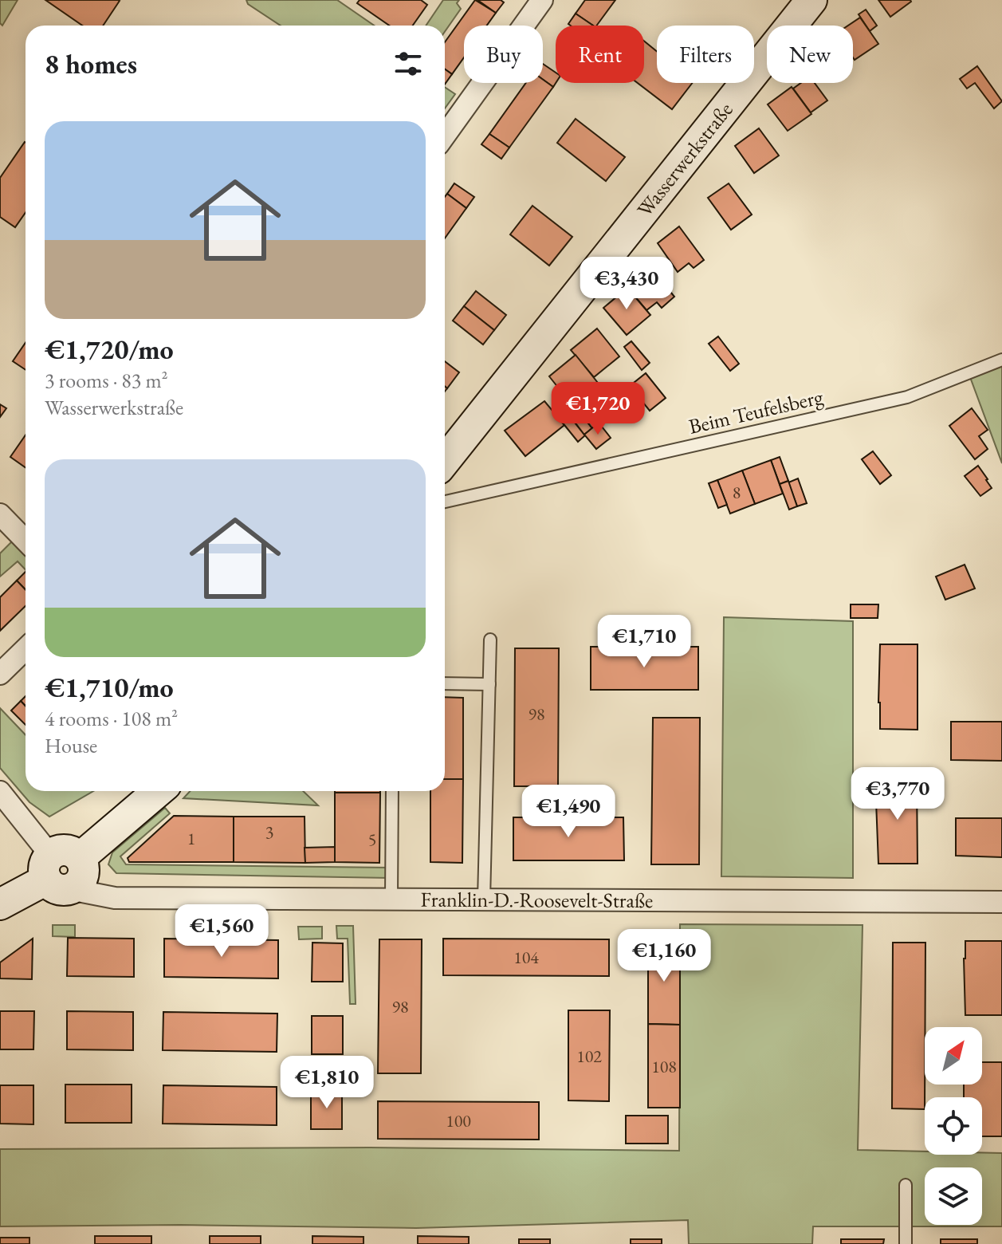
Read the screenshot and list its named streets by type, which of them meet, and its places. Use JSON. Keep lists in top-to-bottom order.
{
  "streets": {
    "street": ["Wasserwerkstraße", "Franklin-D.-Roosevelt-Straße"],
    "lane": ["Beim Teufelsberg"]
  },
  "house_numbers": [
    "8",
    "98",
    "3",
    "1",
    "5",
    "104",
    "98",
    "102",
    "108",
    "100"
  ],
  "north": "top right",
  "page": {
    "chip": [
      "Buy",
      "Rent",
      "Filters",
      "New"
    ],
    "heading": "8 homes",
    "list": [
      {
        "name": "€1,720/mo",
        "note": "3 rooms · 83 m² · Wasserwerkstraße"
      },
      {
        "name": "€1,710/mo",
        "note": "4 rooms · 108 m² · House"
      }
    ],
    "price": [
      "€3,430",
      "€1,720",
      "€1,710",
      "€3,770",
      "€1,490",
      "€1,560",
      "€1,160",
      "€1,810"
    ]
  }
}
